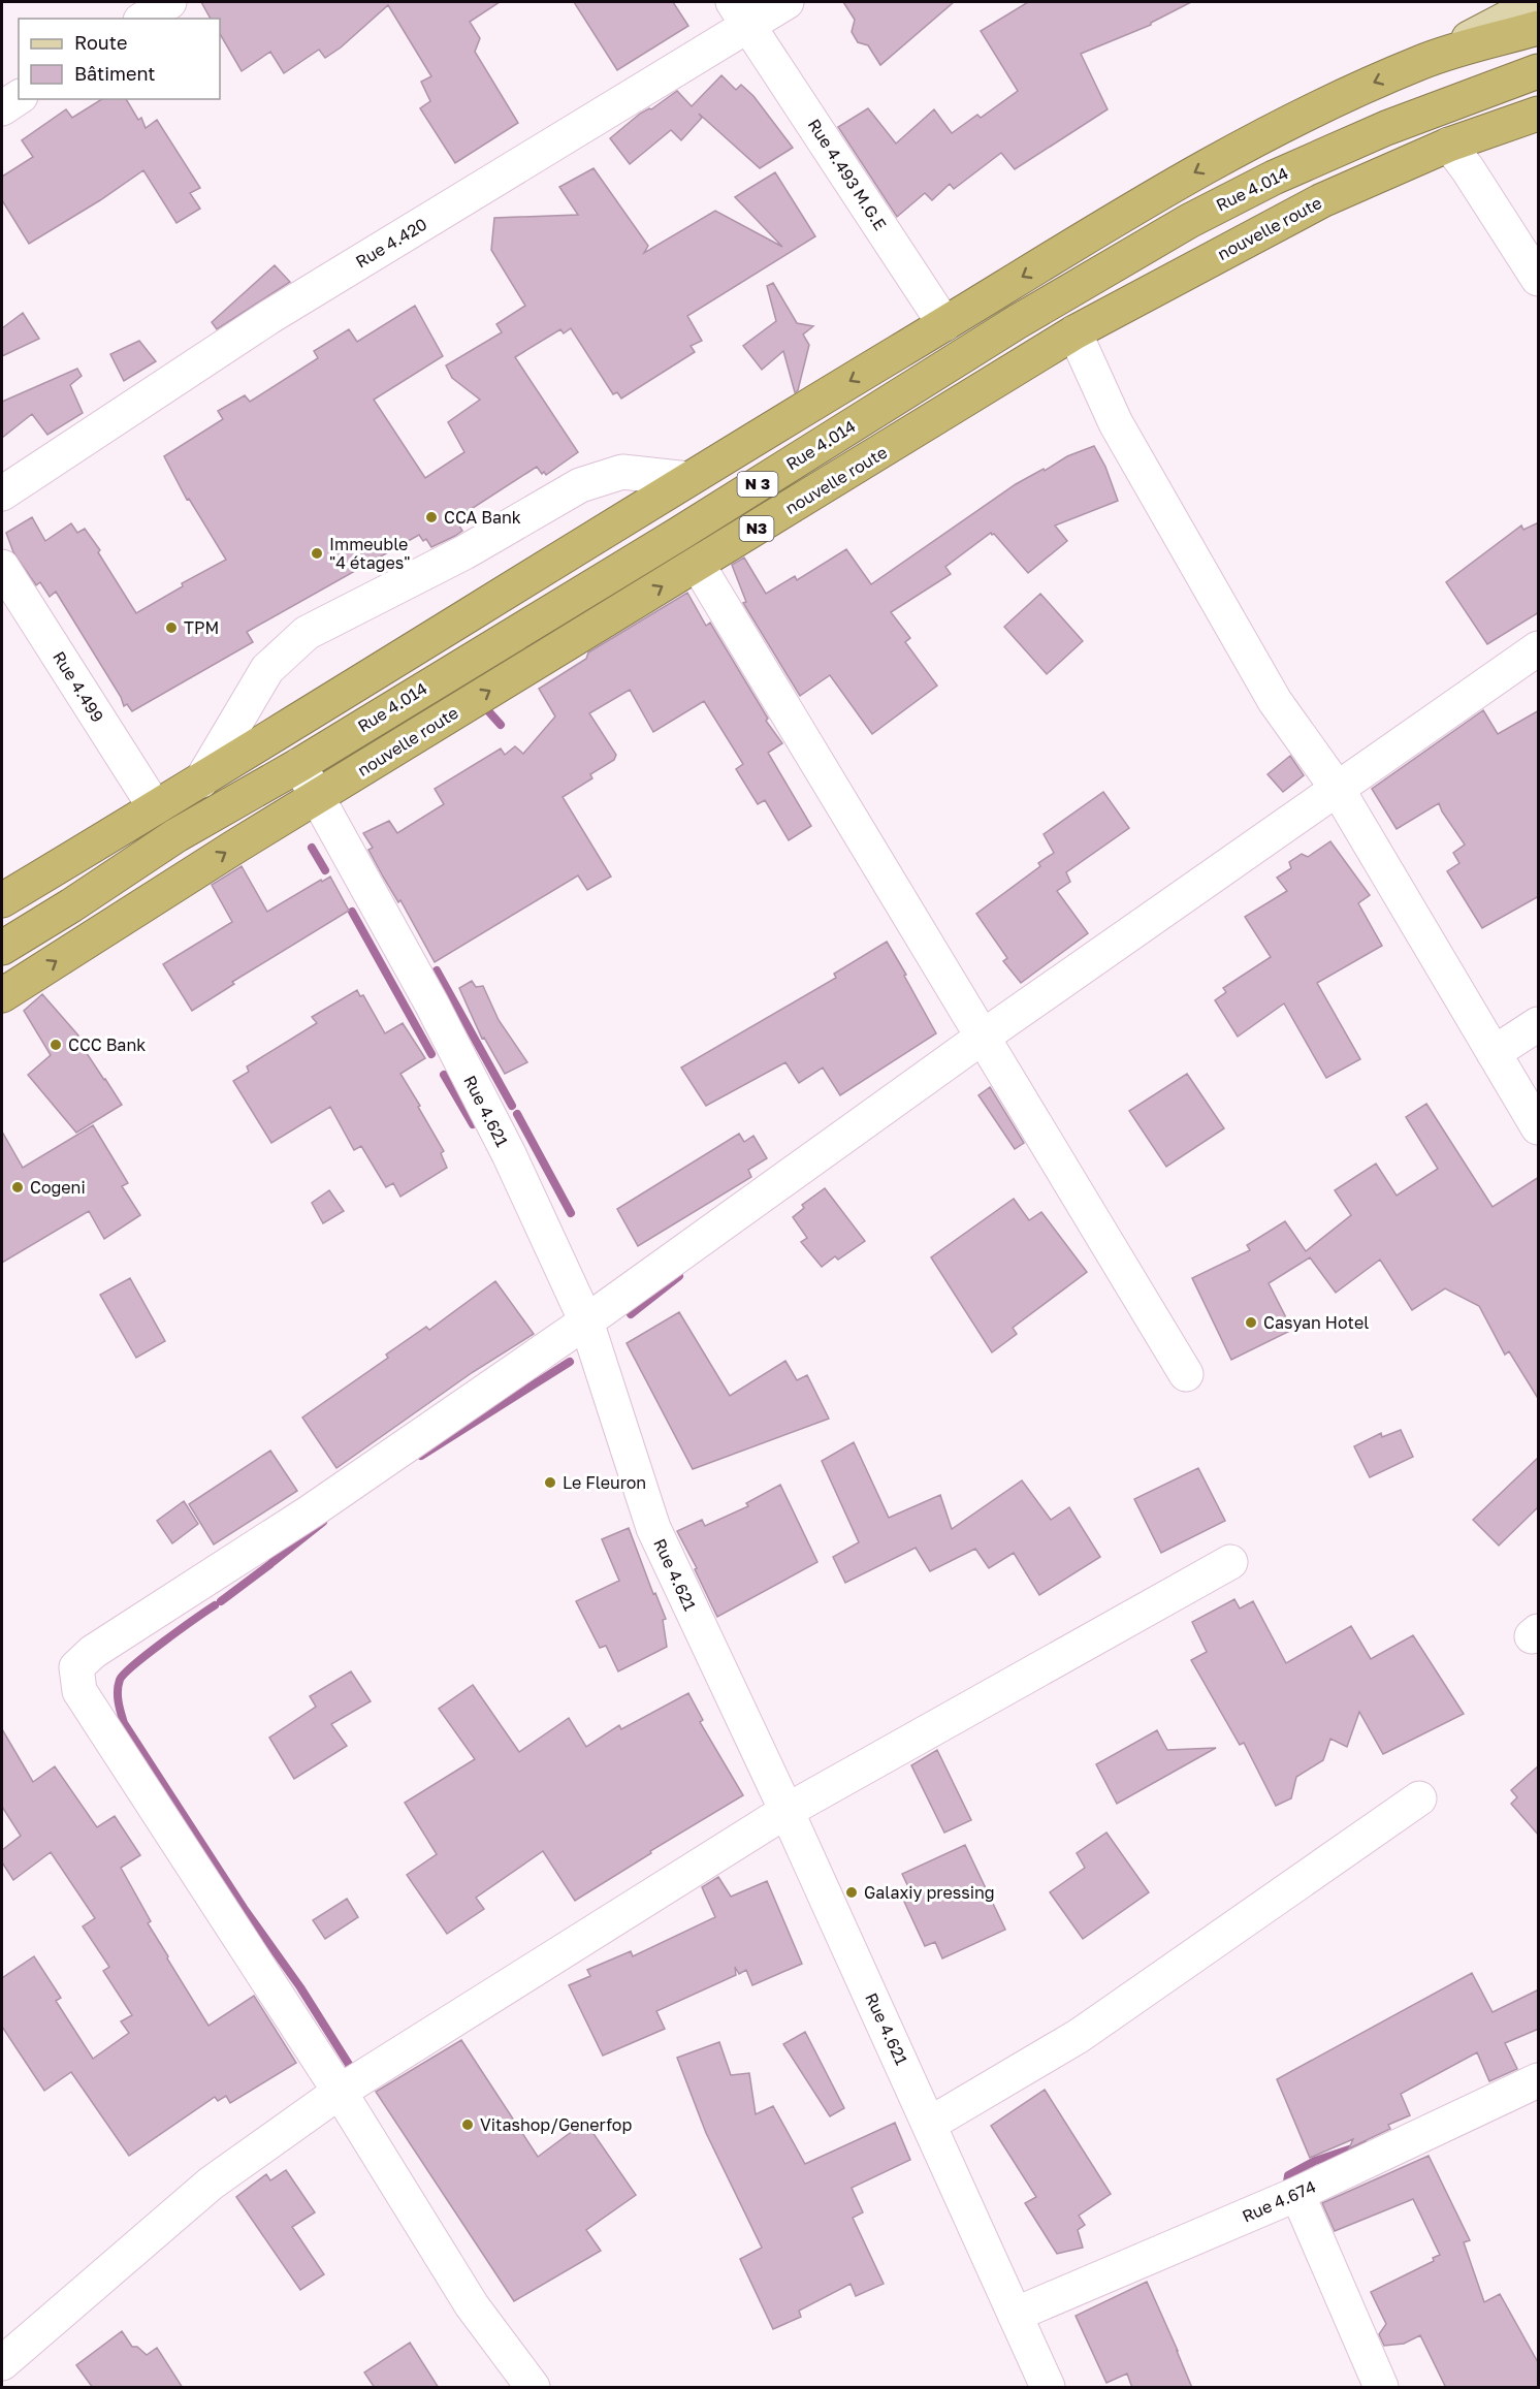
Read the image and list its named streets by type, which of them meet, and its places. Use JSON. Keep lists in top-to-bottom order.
{
  "streets": {
    "highway": [
      "Rue 4.014",
      "nouvelle route",
      "N 3",
      "N3"
    ],
    "street": [
      "Rue 4.493 M.G.E",
      "Rue 4.420",
      "Rue 4.499",
      "Rue 4.621",
      "Rue 4.674"
    ]
  },
  "crossings": [
    ["Rue 4.493 M.G.E", "Rue 4.420"],
    ["Rue 4.014", "Rue 4.621"],
    ["nouvelle route", "Rue 4.621"],
    ["Rue 4.621", "Rue 4.674"]
  ],
  "places": [
    "CCA Bank",
    "Immeuble \"4 étages\"",
    "TPM",
    "CCC Bank",
    "Cogeni",
    "Casyan Hotel",
    "Le Fleuron",
    "Galaxiy pressing",
    "Vitashop/Generfop"
  ],
  "legend": ["Route", "Bâtiment"]
}
